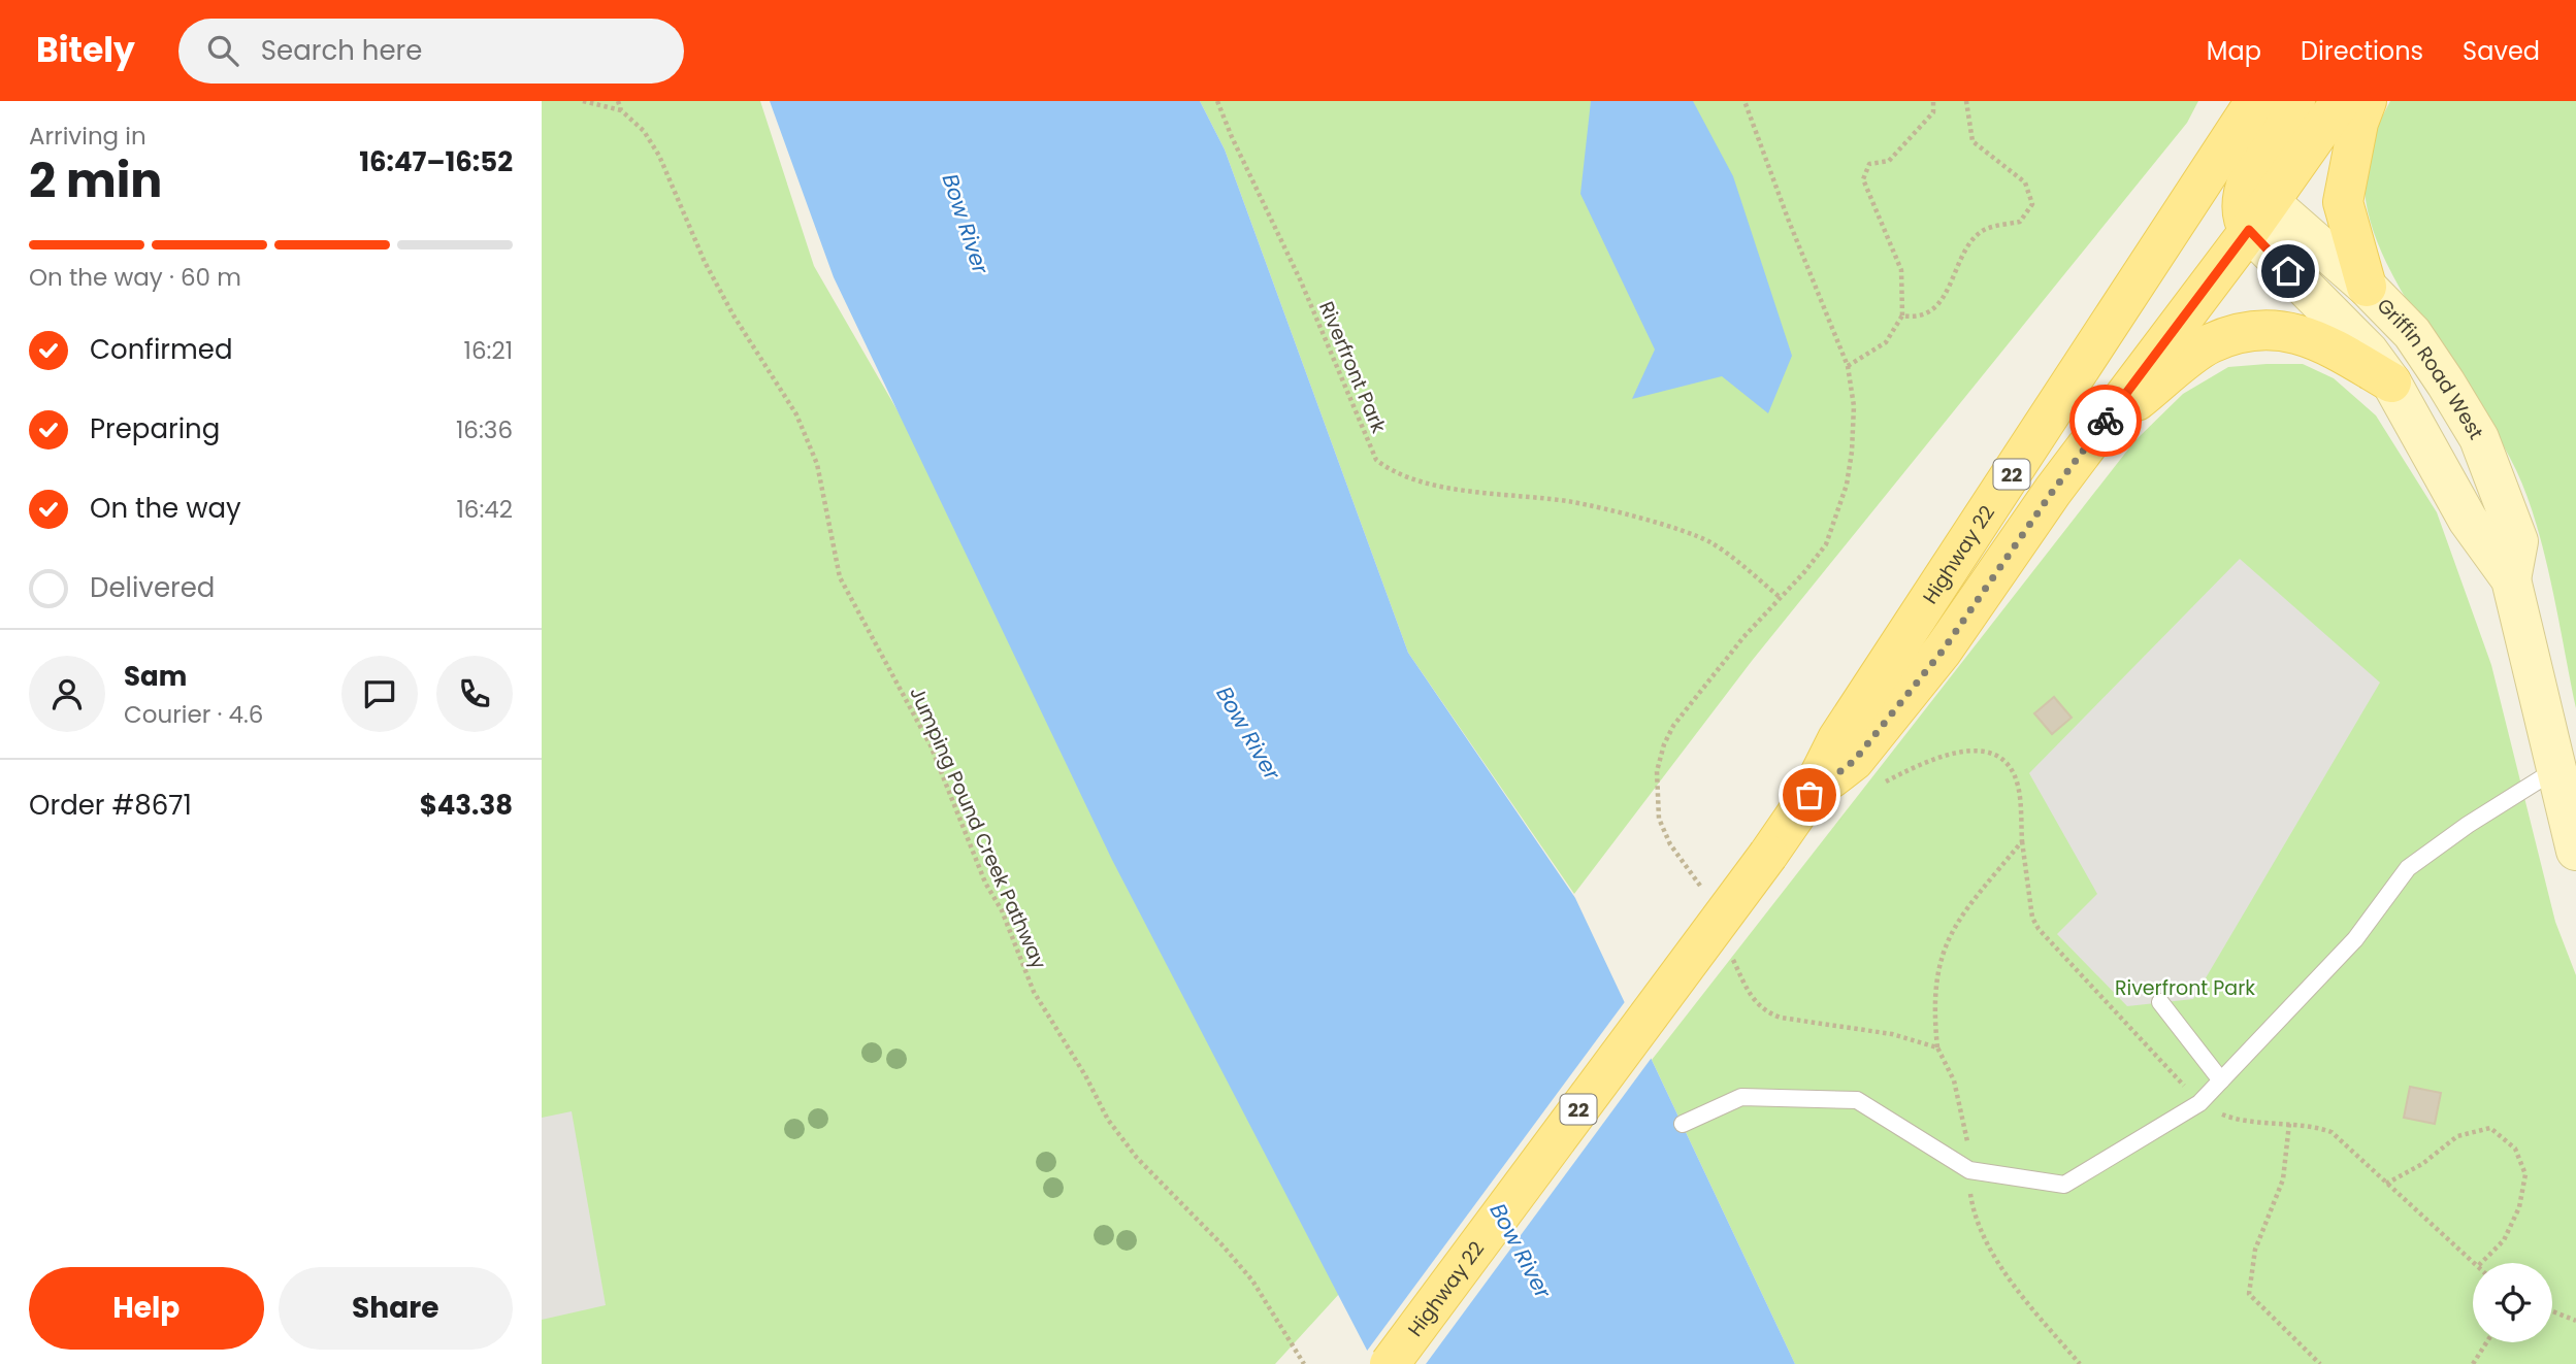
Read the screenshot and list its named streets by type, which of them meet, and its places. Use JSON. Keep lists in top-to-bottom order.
{
  "streets": {
    "main road": ["Griffin Road West", "22", "Highway 22"],
    "path": ["Riverfront Park", "Jumping Pound Creek Pathway"]
  },
  "crossings": [
    ["Griffin Road West", "Highway 22"]
  ],
  "water": ["Bow River"],
  "parks": ["Riverfront Park"],
  "page": {
    "header": "Bitely",
    "search": "Search here",
    "nav": ["Map", "Directions", "Saved"],
    "heading": ["2 min", "Arriving in", "16:47–16:52"],
    "panel": [
      "Sam",
      "Courier · 4.6",
      "Order #8671",
      "$43.38"
    ],
    "bar": "On the way · 60 m",
    "list": [
      ["Confirmed", "16:21"],
      ["Preparing", "16:36"],
      ["On the way", "16:42"],
      "Delivered"
    ],
    "buttons": ["Help", "Share"]
  }
}
